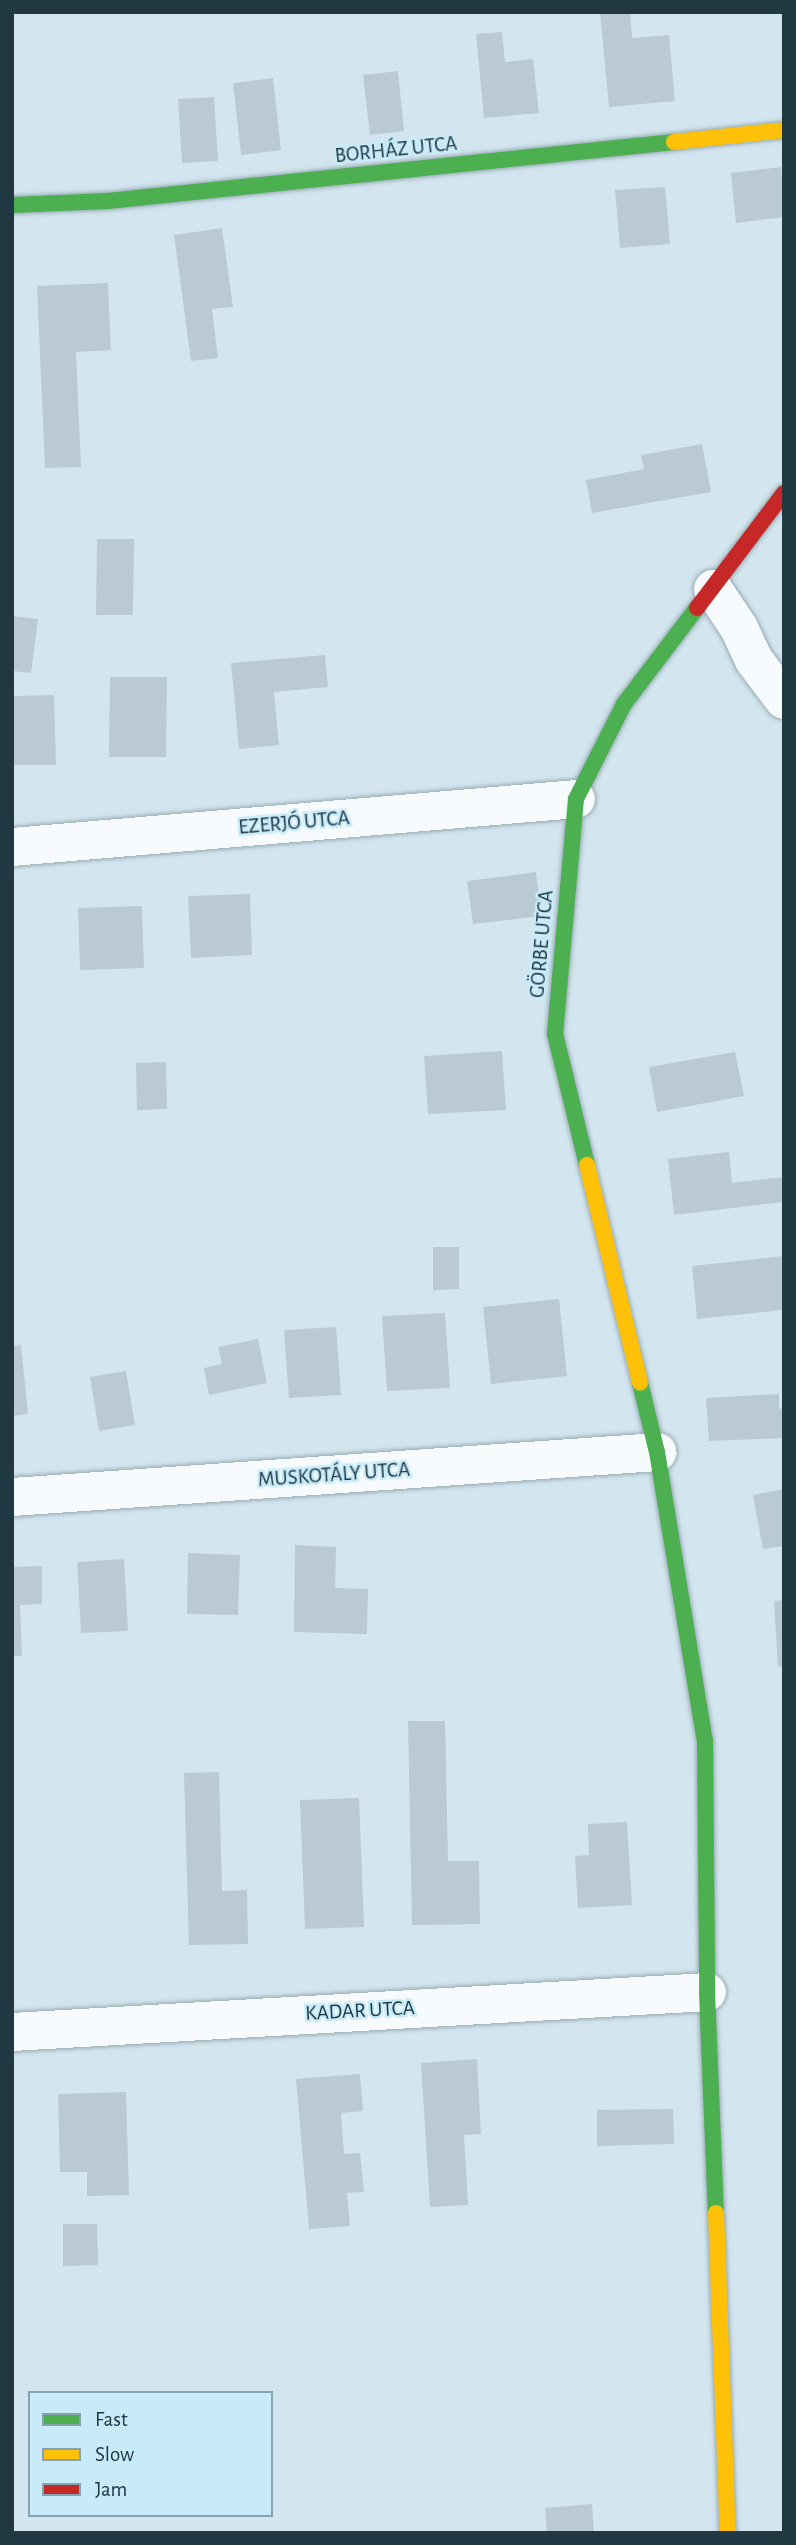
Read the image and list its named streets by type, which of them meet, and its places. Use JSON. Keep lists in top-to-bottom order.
{
  "streets": {
    "street": [
      "BORHÁZ UTCA",
      "EZERJÓ UTCA",
      "GÖRBE UTCA",
      "MUSKOTÁLY UTCA",
      "KADAR UTCA"
    ]
  },
  "crossings": [
    ["EZERJÓ UTCA", "GÖRBE UTCA"],
    ["GÖRBE UTCA", "MUSKOTÁLY UTCA"],
    ["GÖRBE UTCA", "KADAR UTCA"]
  ],
  "legend": ["Fast", "Slow", "Jam"]
}
